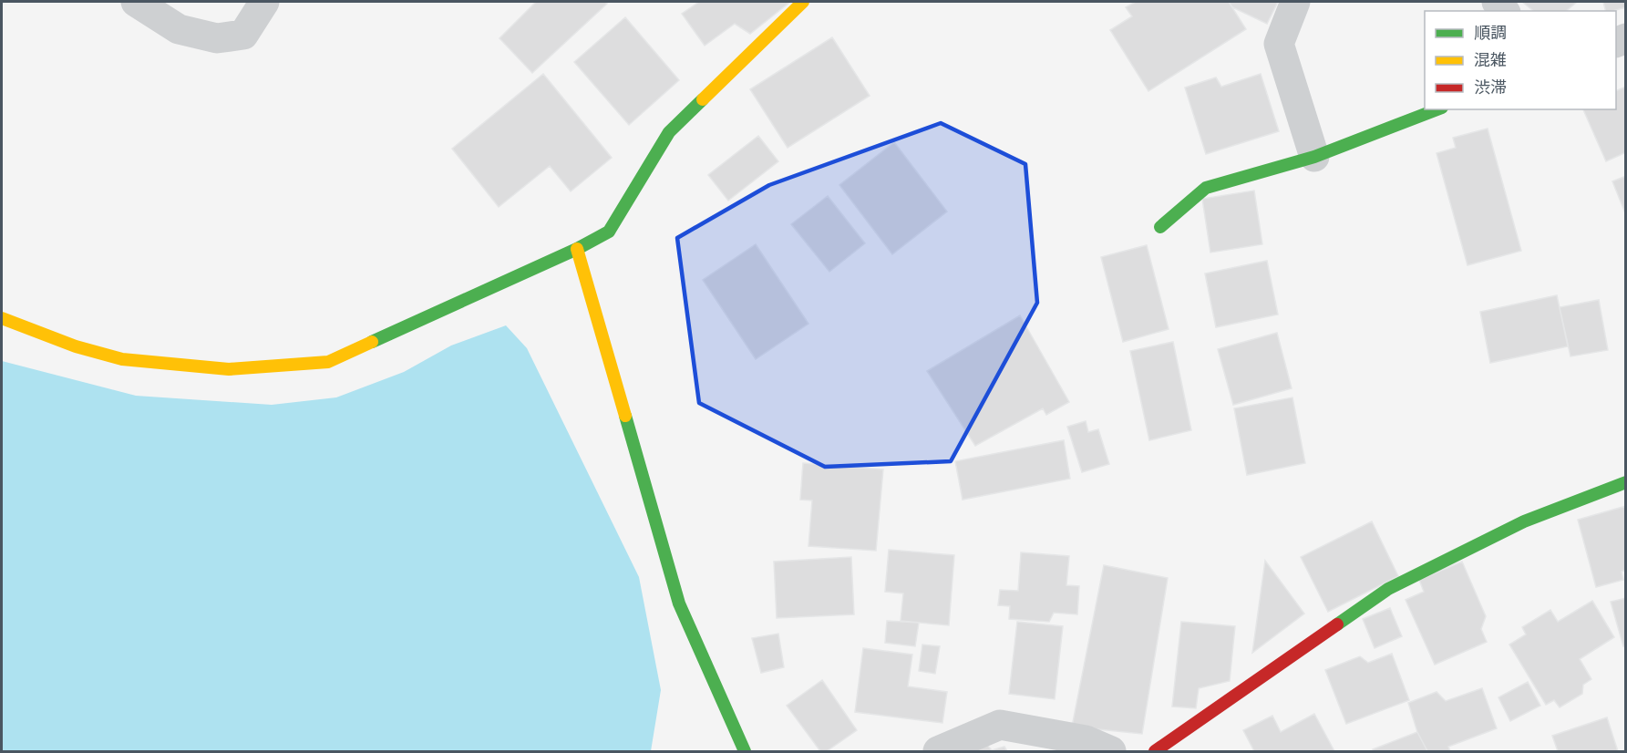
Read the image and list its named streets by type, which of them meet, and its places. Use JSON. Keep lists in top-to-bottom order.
{
  "legend": ["順調", "混雑", "渋滞"]
}
